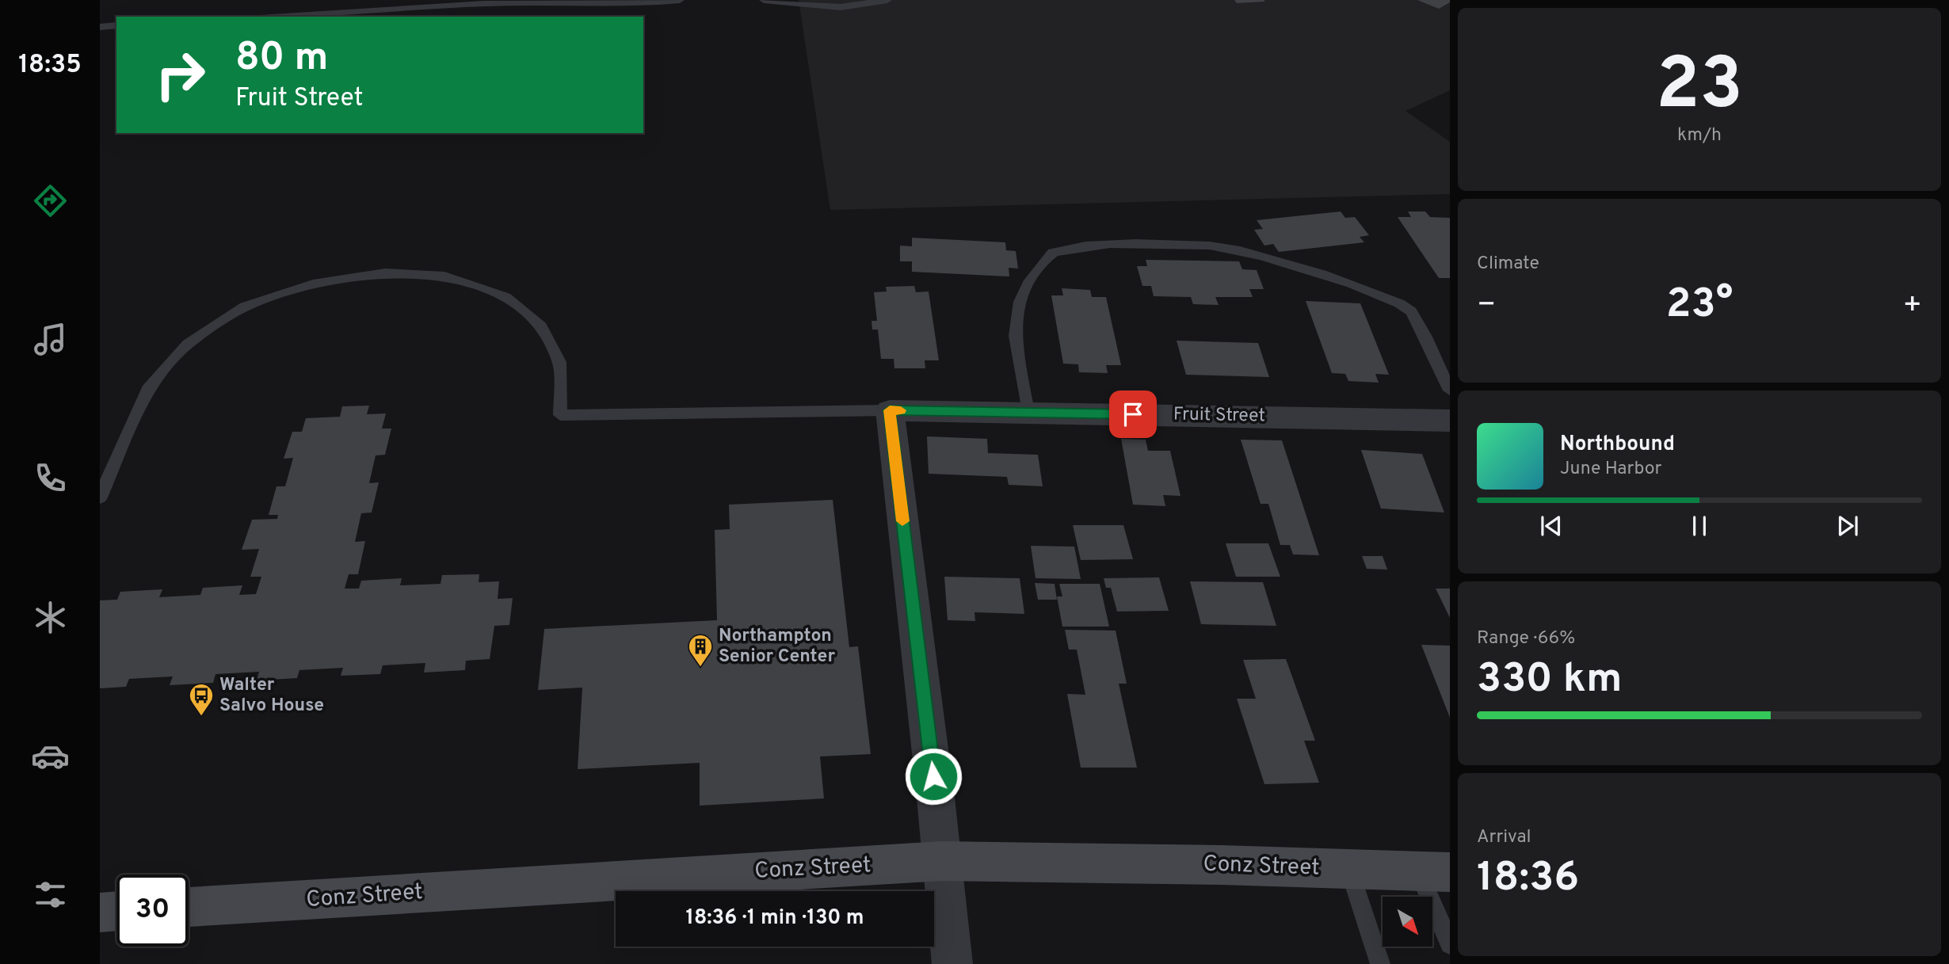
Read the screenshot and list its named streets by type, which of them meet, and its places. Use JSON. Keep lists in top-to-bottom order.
{
  "streets": {
    "main road": ["Conz Street"],
    "street": ["Fruit Street"]
  },
  "places": {
    "building": ["Northampton Senior Center"],
    "bus stop": ["Walter Salvo House"]
  },
  "north": "bottom right",
  "page": {
    "tabs": "18:35",
    "tile": [
      ["23", "km/h"],
      "Climate",
      ["Range · 66%", "330 km"],
      ["Arrival", "18:36"]
    ],
    "turn": ["80 m", "Fruit Street"],
    "heat": ["−", "23°", "+"],
    "song": ["Northbound", "June Harbor"],
    "limit": "30",
    "trip": "18:36 · 1 min · 130 m"
  }
}
